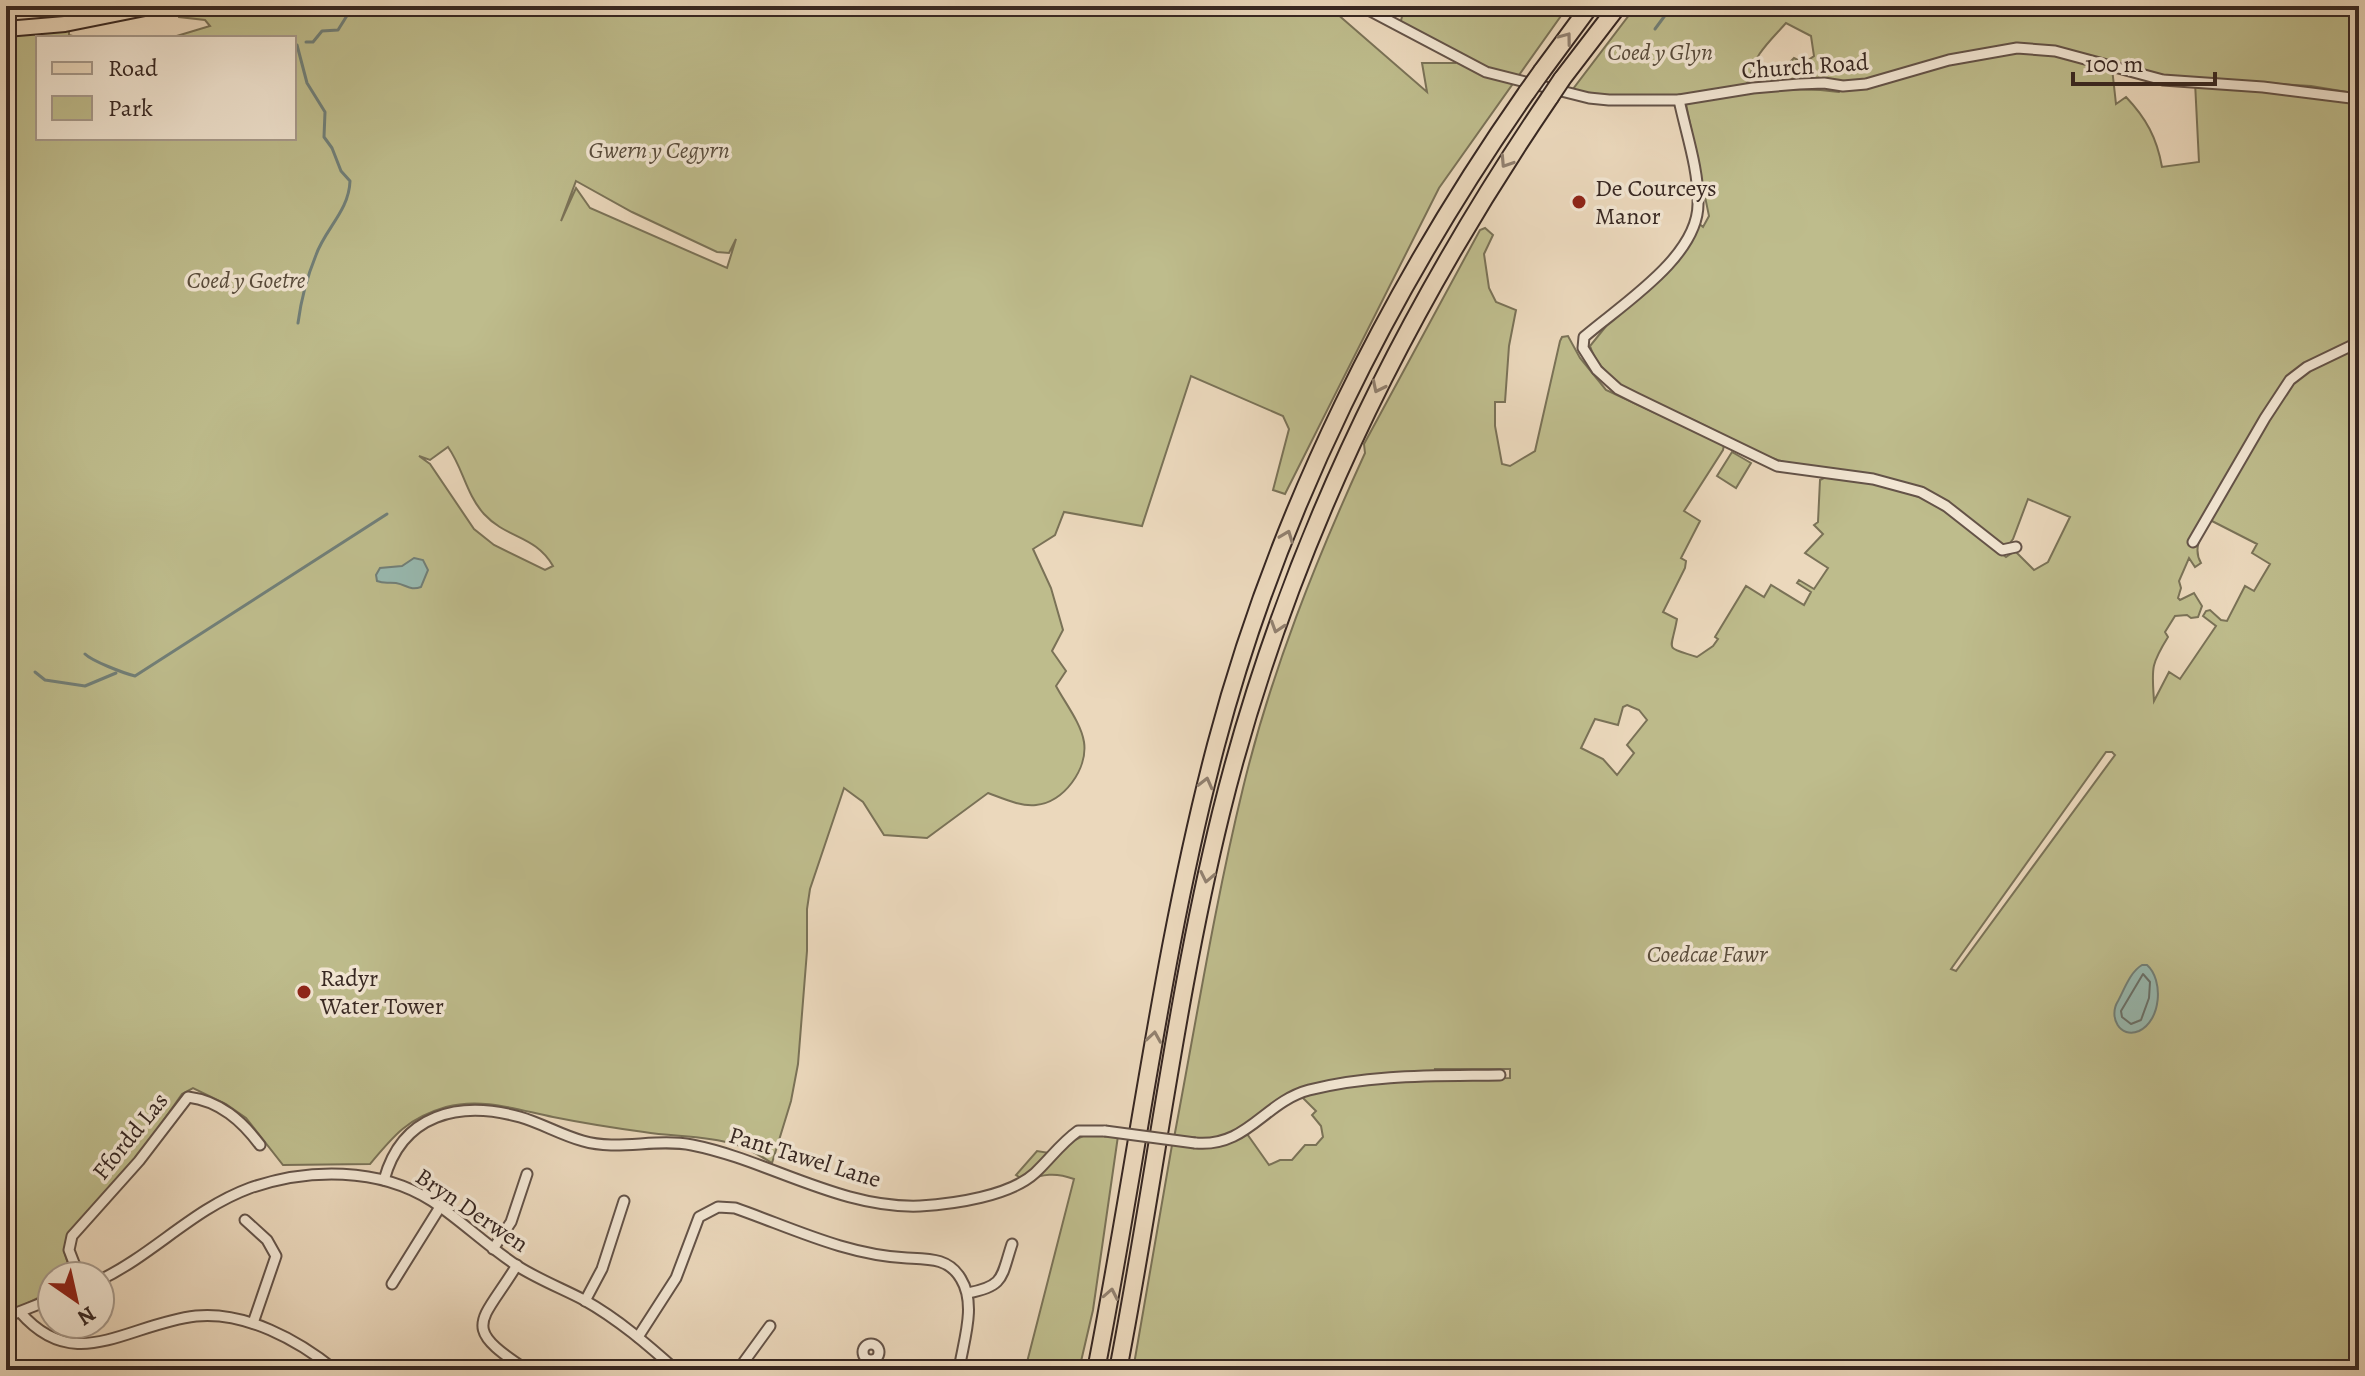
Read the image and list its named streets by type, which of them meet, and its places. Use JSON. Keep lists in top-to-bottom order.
{
  "streets": {
    "street": [
      "Church Road",
      "Ffordd Las",
      "Pant Tawel Lane",
      "Bryn Derwen"
    ]
  },
  "crossings": [
    ["Pant Tawel Lane", "Bryn Derwen"]
  ],
  "parks": [
    "Coed y Glyn",
    "Gwern y Cegyrn",
    "Coed y Goetre",
    "Coedcae Fawr"
  ],
  "places": ["De Courceys Manor", "Radyr Water Tower"],
  "legend": ["Road", "Park"],
  "scale_bar": "100 m",
  "north": "bottom right"
}
